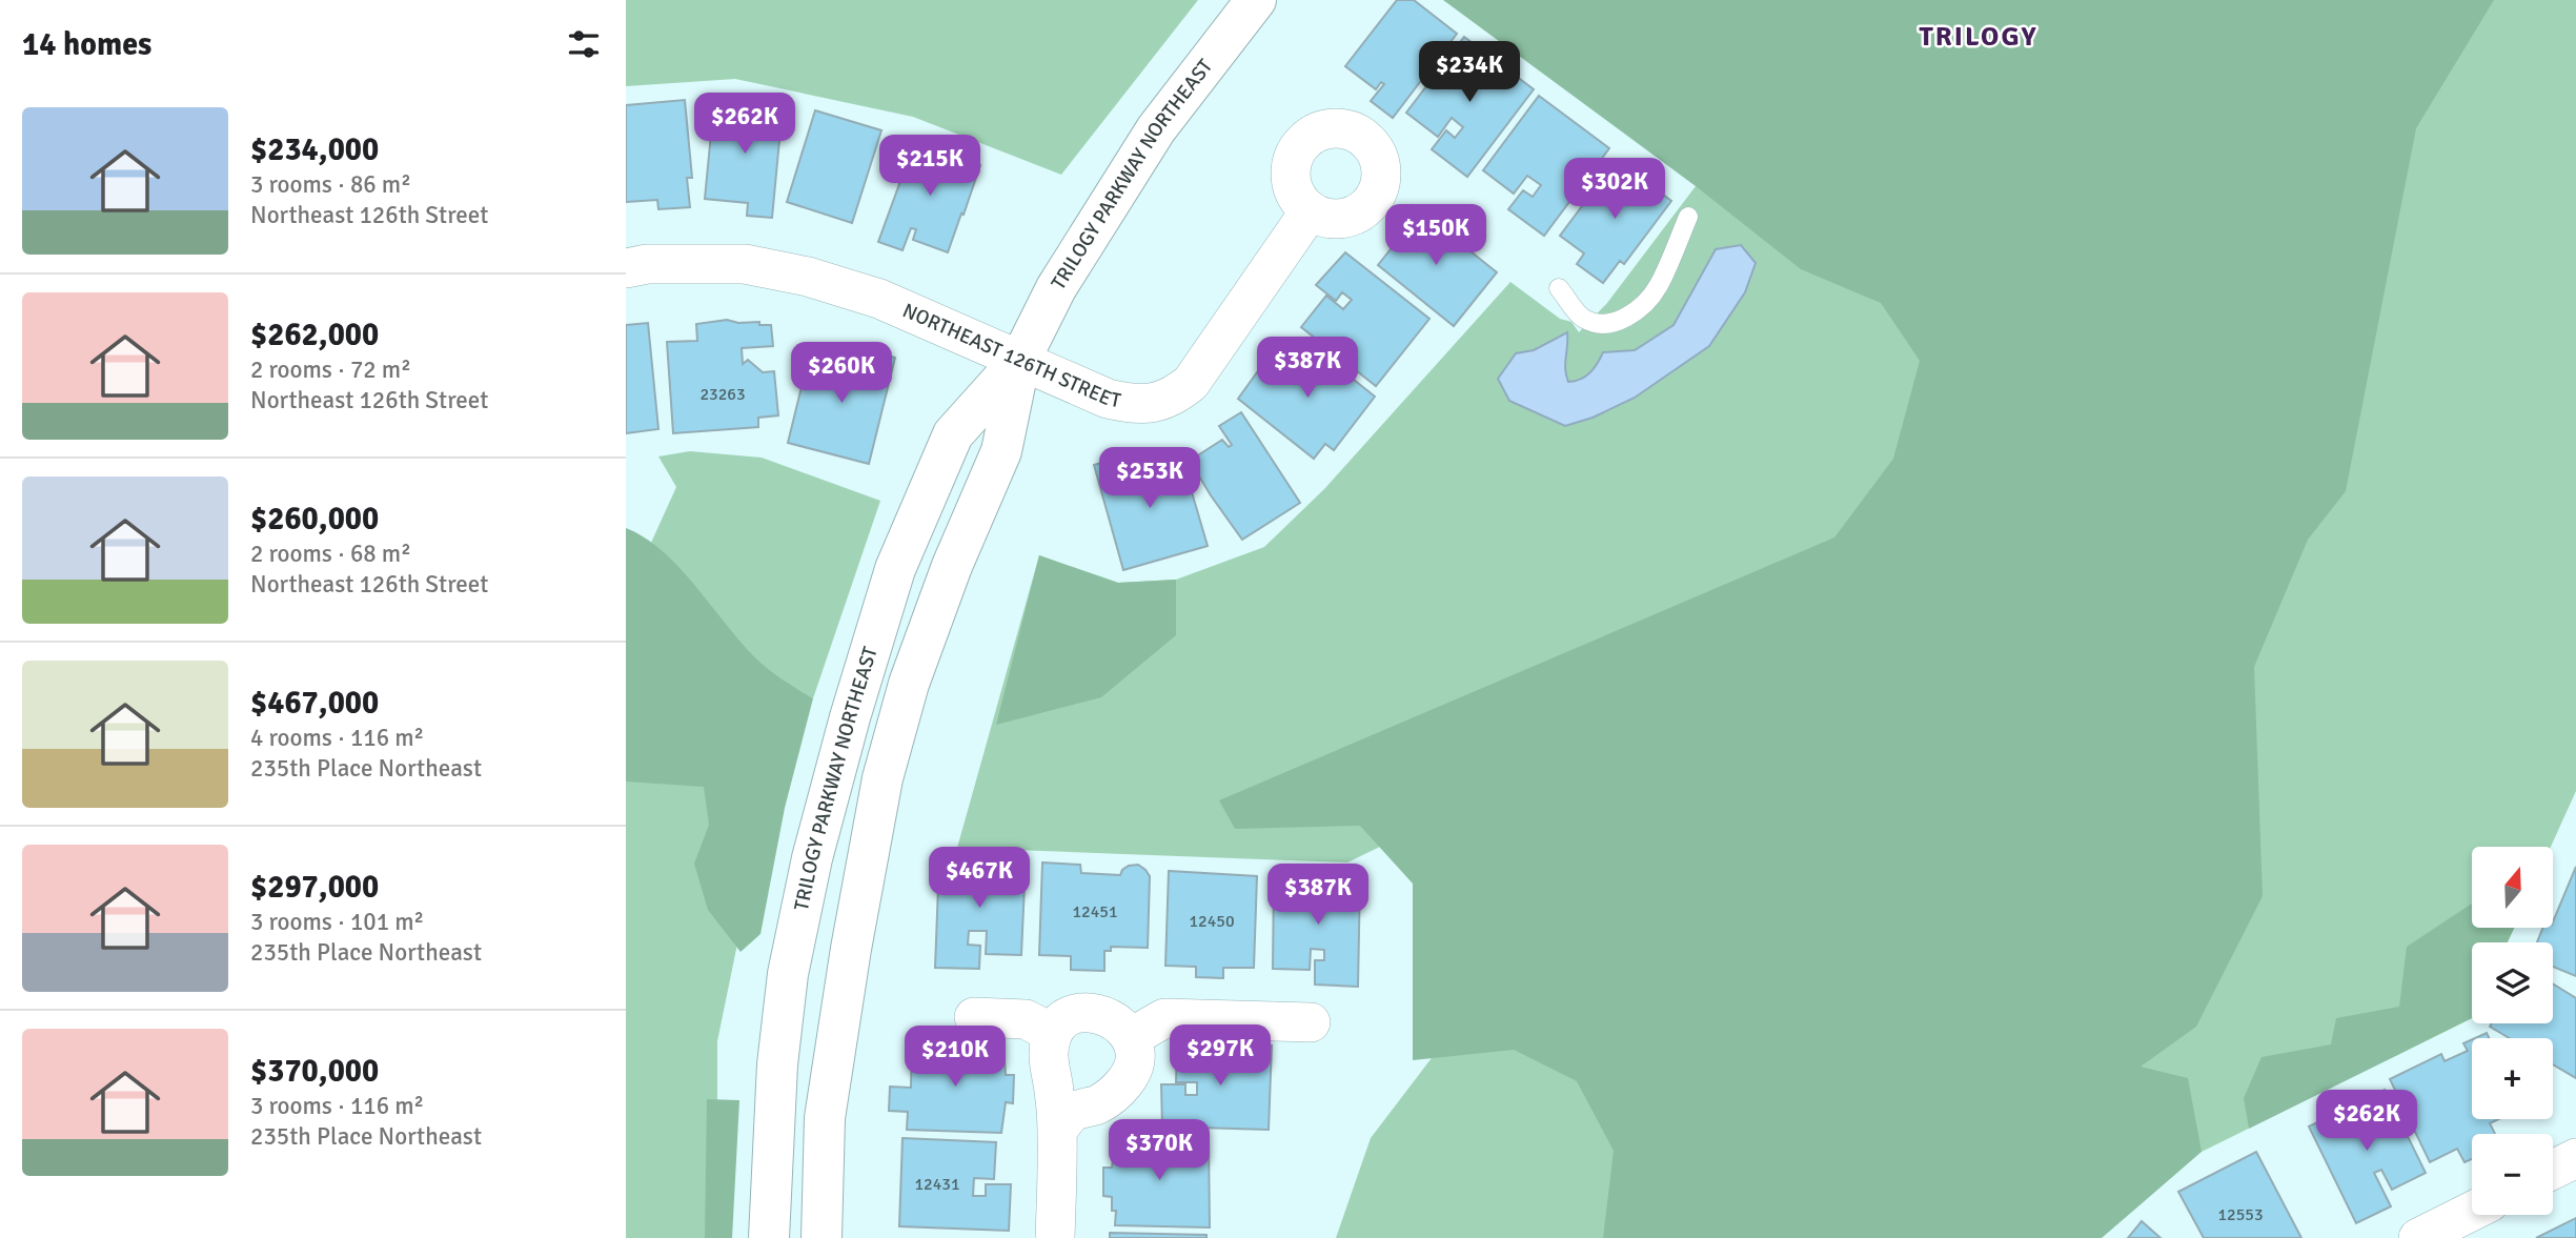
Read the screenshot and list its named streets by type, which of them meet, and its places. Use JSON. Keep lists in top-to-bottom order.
{
  "streets": {
    "street": ["TRILOGY PARKWAY NORTHEAST", "NORTHEAST 126TH STREET"]
  },
  "crossings": [
    ["TRILOGY PARKWAY NORTHEAST", "NORTHEAST 126TH STREET"]
  ],
  "districts": ["TRILOGY"],
  "house_numbers": [
    "23263",
    "12451",
    "12450",
    "12431",
    "12553"
  ],
  "north": "top",
  "page": {
    "heading": "14 homes",
    "price": [
      "$234K",
      "$262K",
      "$215K",
      "$302K",
      "$150K",
      "$387K",
      "$260K",
      "$253K",
      "$467K",
      "$387K",
      "$297K",
      "$210K",
      "$262K",
      "$370K"
    ],
    "list": [
      {
        "name": "$234,000",
        "note": "3 rooms · 86 m² · Northeast 126th Street"
      },
      {
        "name": "$262,000",
        "note": "2 rooms · 72 m² · Northeast 126th Street"
      },
      {
        "name": "$260,000",
        "note": "2 rooms · 68 m² · Northeast 126th Street"
      },
      {
        "name": "$467,000",
        "note": "4 rooms · 116 m² · 235th Place Northeast"
      },
      {
        "name": "$297,000",
        "note": "3 rooms · 101 m² · 235th Place Northeast"
      },
      {
        "name": "$370,000",
        "note": "3 rooms · 116 m² · 235th Place Northeast"
      }
    ],
    "map_buttons": ["+", "−"]
  }
}
